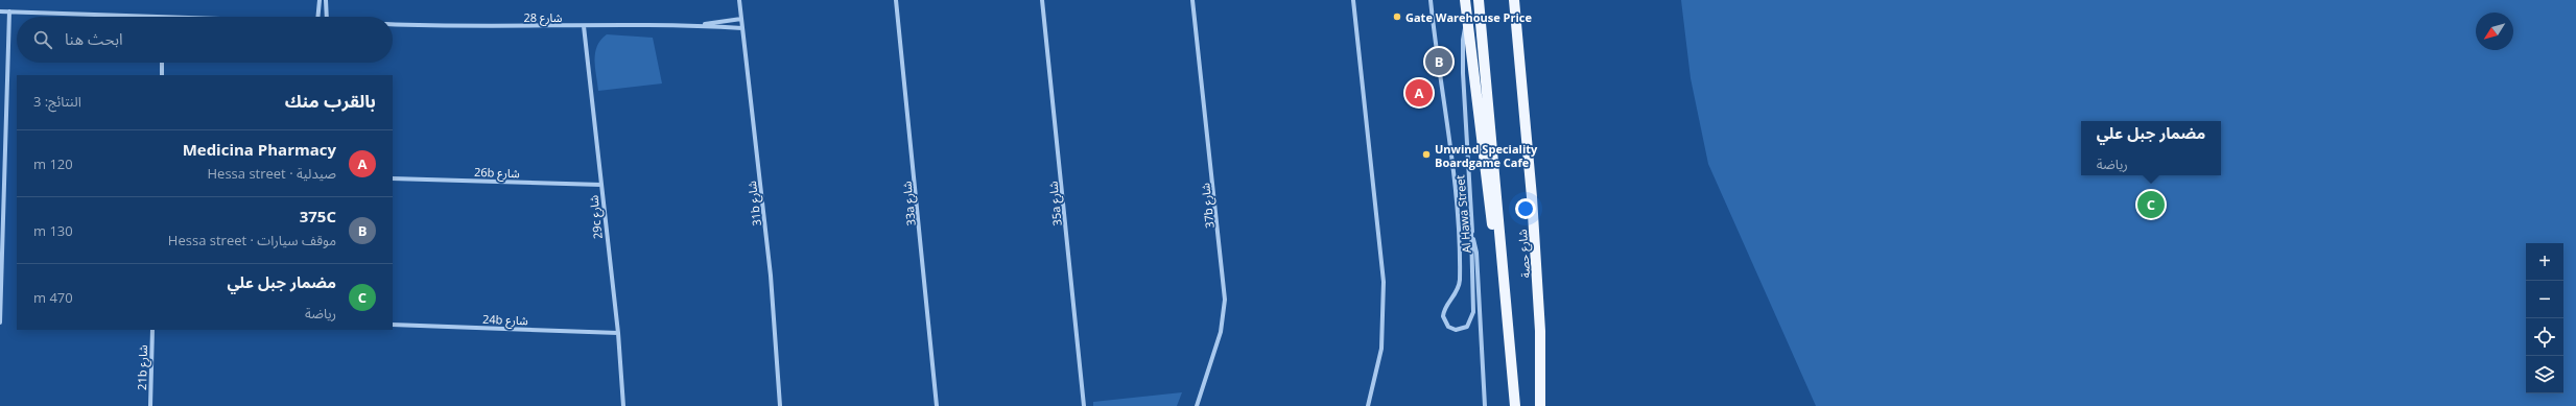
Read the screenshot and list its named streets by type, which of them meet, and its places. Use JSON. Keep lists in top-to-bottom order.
{
  "streets": {
    "main road": ["شارع حصة"],
    "street": [
      "شارع 28",
      "26b شارع",
      "31b شارع",
      "33a شارع",
      "35a شارع",
      "37b شارع",
      "Al Hawa Street",
      "29c شارع",
      "24b شارع",
      "21b شارع"
    ]
  },
  "crossings": [
    ["شارع 28", "31b شارع"],
    ["شارع 28", "29c شارع"],
    ["26b شارع", "29c شارع"],
    ["Al Hawa Street", "شارع حصة"],
    ["29c شارع", "24b شارع"]
  ],
  "places": ["Gate Warehouse Price", "Unwind Speciality Boardgame Cafe"],
  "north": "bottom left",
  "page": {
    "search": "ابحث هنا",
    "pins": ["B", "A", "C"],
    "heading": ["بالقرب منك", "النتائج: 3"],
    "popup": ["مضمار جبل علي", "رياضة"],
    "list": [
      {
        "mark": "A",
        "name": "Medicina Pharmacy",
        "note": "صيدلية · Hessa street",
        "value": "120 m"
      },
      {
        "mark": "B",
        "name": "375C",
        "note": "موقف سيارات · Hessa street",
        "value": "130 m"
      },
      {
        "mark": "C",
        "name": "مضمار جبل علي",
        "note": "رياضة",
        "value": "470 m"
      }
    ],
    "map_buttons": ["+", "−"]
  }
}
